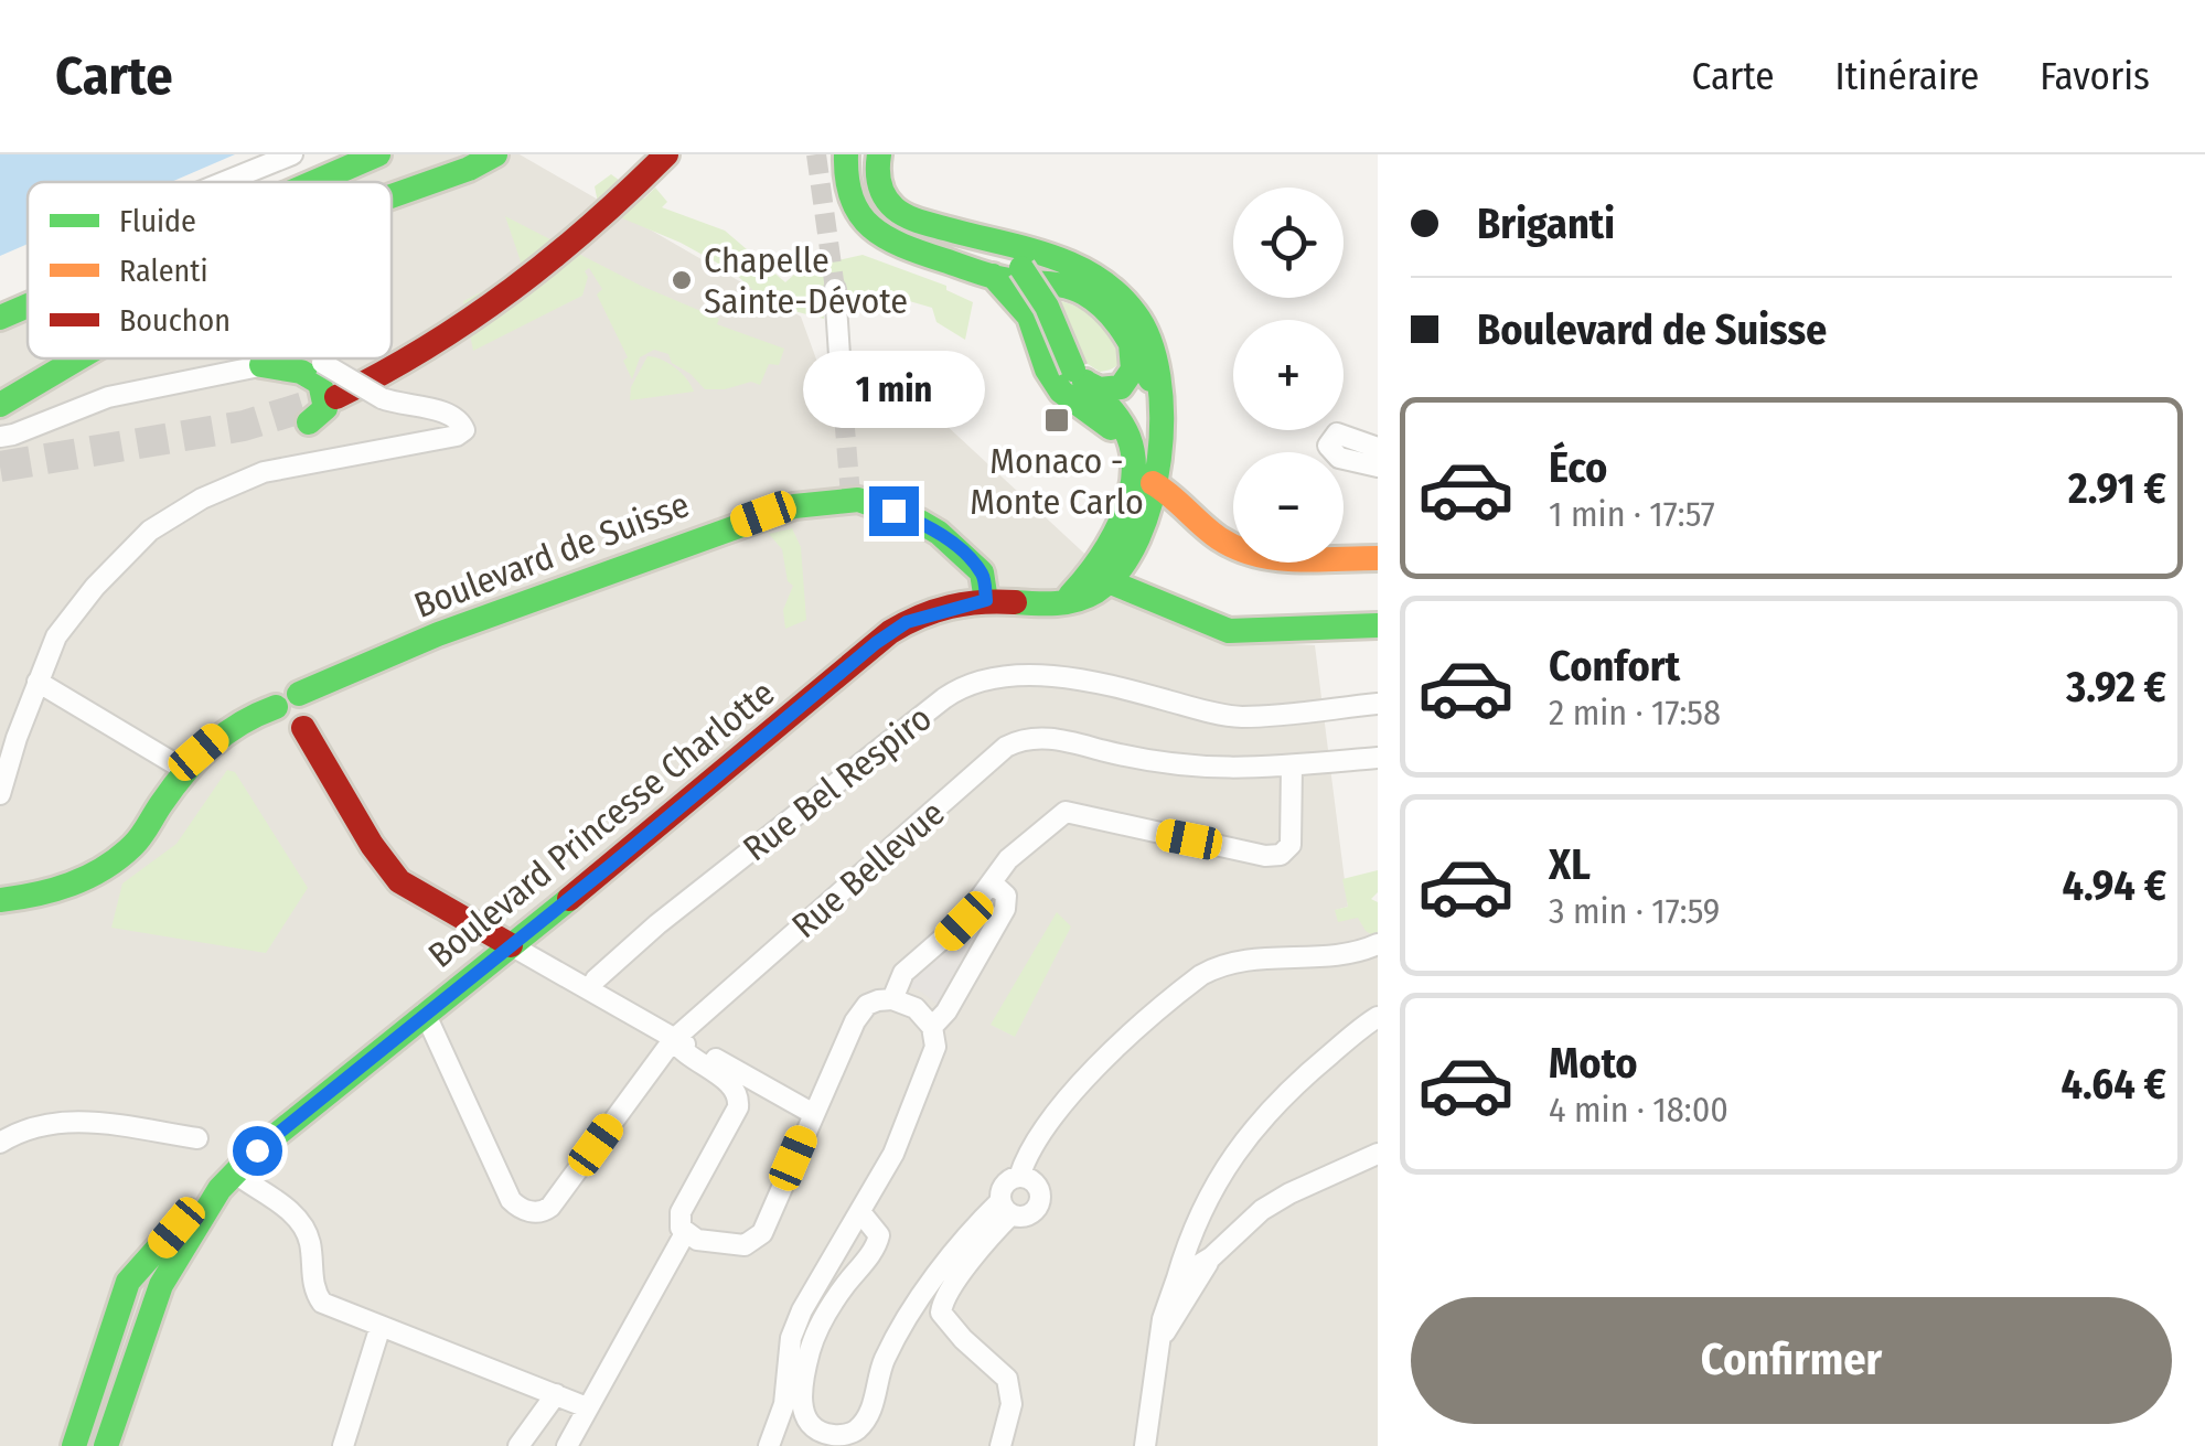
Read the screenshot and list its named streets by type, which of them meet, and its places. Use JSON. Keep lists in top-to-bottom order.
{
  "streets": {
    "main road": ["Boulevard de Suisse", "Boulevard Princesse Charlotte"],
    "street": ["Rue Bel Respiro", "Rue Bellevue"]
  },
  "crossings": [
    ["Boulevard de Suisse", "Boulevard Princesse Charlotte"],
    ["Boulevard Princesse Charlotte", "Rue Bellevue"]
  ],
  "places": {
    "other": ["Chapelle Sainte-Dévote"],
    "transit": ["Monaco - Monte Carlo"]
  },
  "legend": ["Fluide", "Ralenti", "Bouchon"],
  "page": {
    "header": "Carte",
    "nav": ["Carte", "Itinéraire", "Favoris"],
    "banner": ["Briganti", "Boulevard de Suisse"],
    "map_buttons": ["+", "−"],
    "bubble": "1 min",
    "list": [
      {
        "name": "Éco",
        "note": "1 min · 17:57",
        "value": "2.91 €"
      },
      {
        "name": "Confort",
        "note": "2 min · 17:58",
        "value": "3.92 €"
      },
      {
        "name": "XL",
        "note": "3 min · 17:59",
        "value": "4.94 €"
      },
      {
        "name": "Moto",
        "note": "4 min · 18:00",
        "value": "4.64 €"
      }
    ],
    "buttons": "Confirmer"
  }
}
